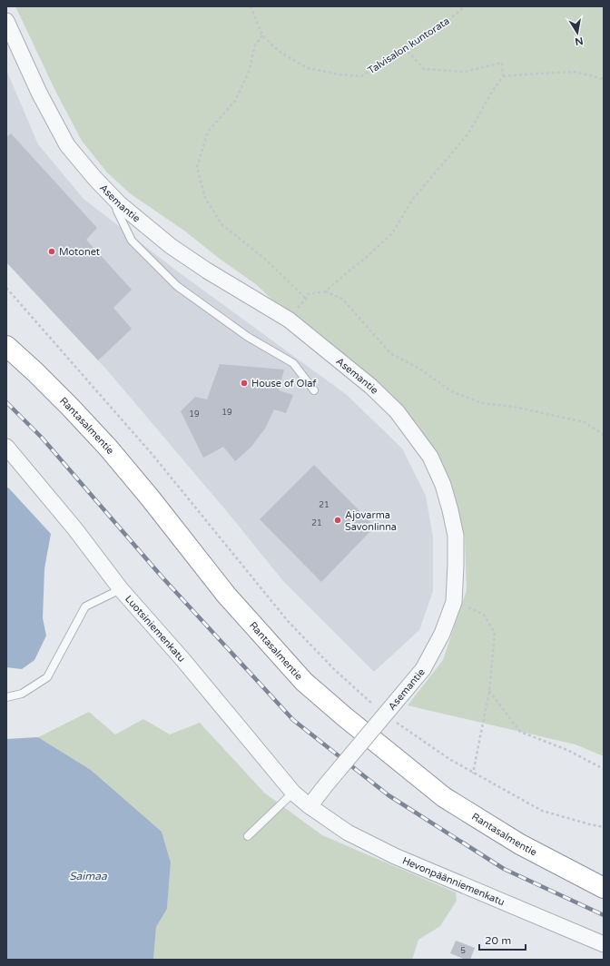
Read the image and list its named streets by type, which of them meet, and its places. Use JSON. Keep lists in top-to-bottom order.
{
  "streets": {
    "highway": ["Rantasalmentie"],
    "street": ["Asemantie", "Luotsiniemenkatu", "Hevonpäänniemenkatu"],
    "path": ["Talvisalon kuntorata"]
  },
  "crossings": [
    ["Asemantie", "Luotsiniemenkatu"],
    ["Asemantie", "Hevonpäänniemenkatu"],
    ["Luotsiniemenkatu", "Hevonpäänniemenkatu"]
  ],
  "water": ["Saimaa"],
  "places": ["Motonet", "House of Olaf", "Ajovarma Savonlinna"],
  "house_numbers": [
    "19",
    "19",
    "21",
    "21",
    "5"
  ],
  "scale_bar": "20 m",
  "north": "bottom"
}
